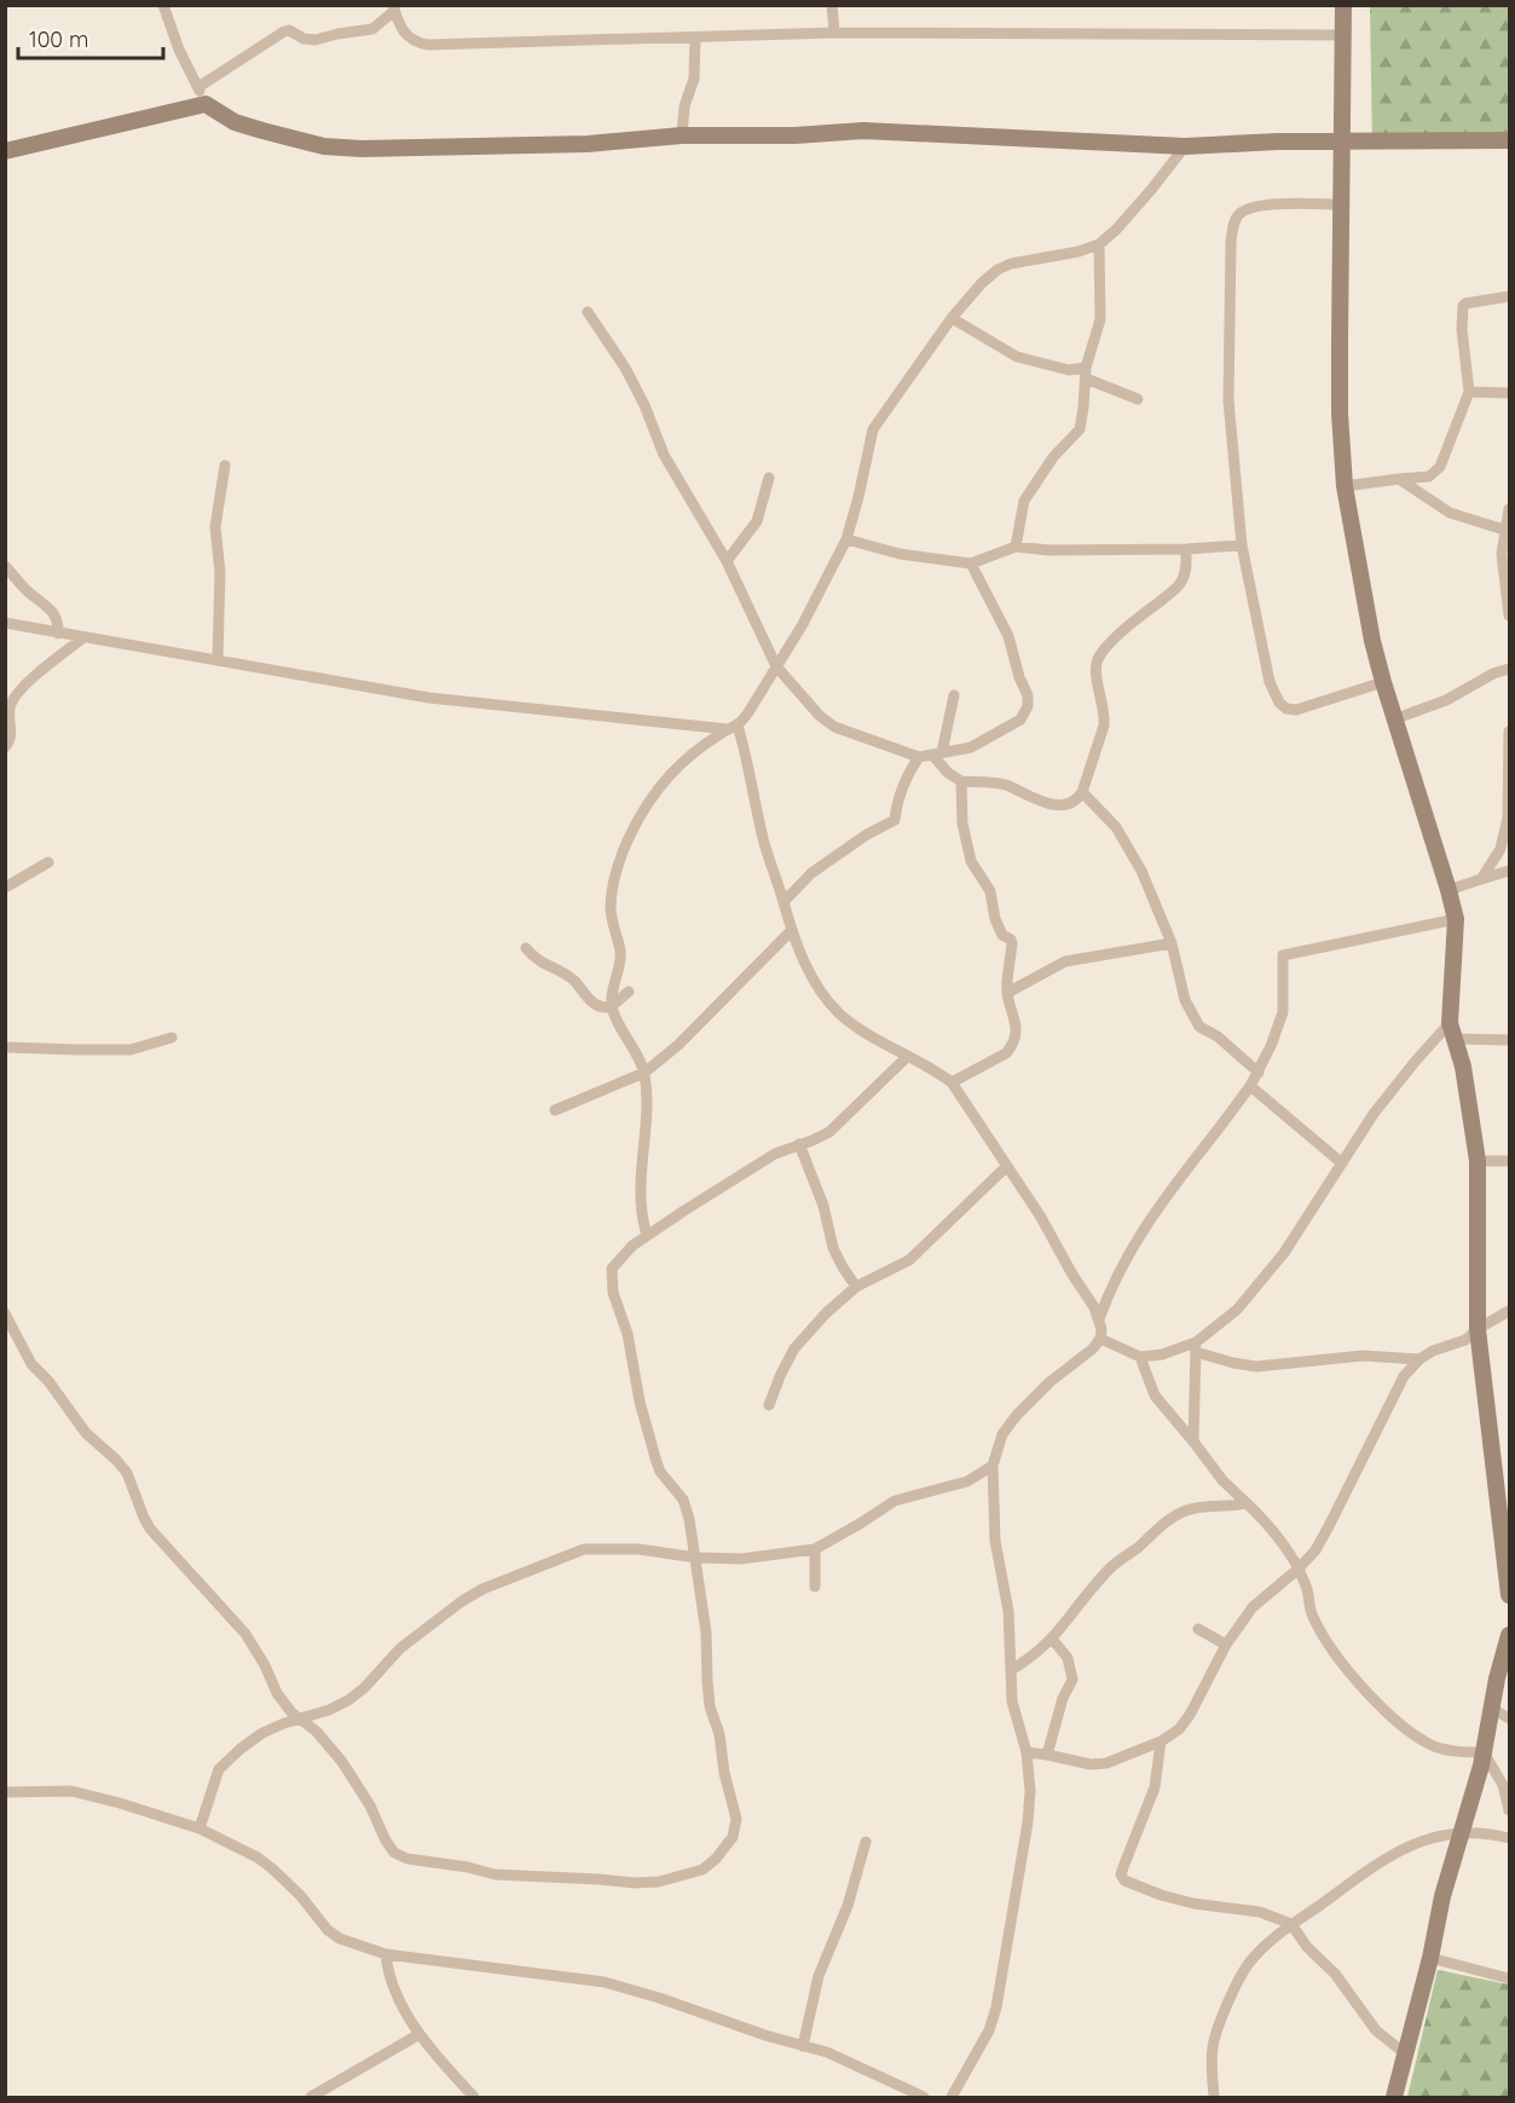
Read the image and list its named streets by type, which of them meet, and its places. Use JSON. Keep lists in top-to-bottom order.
{
  "scale_bar": "100 m"
}
